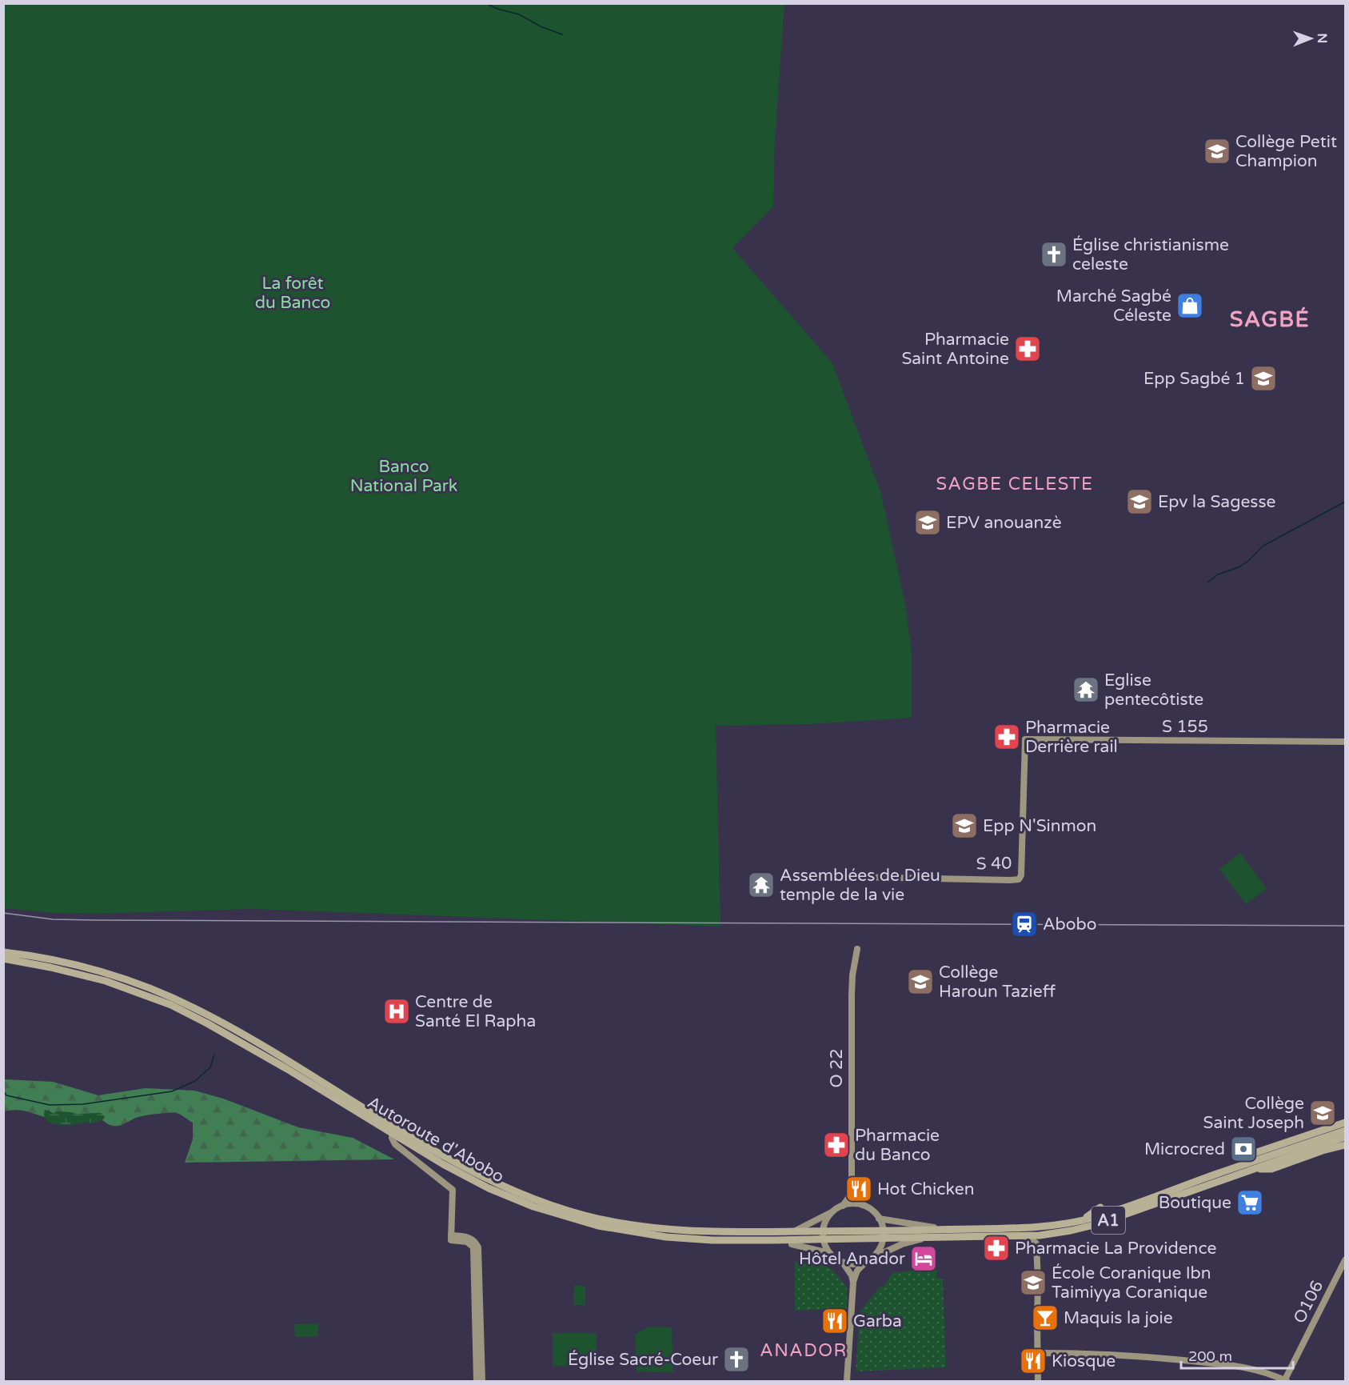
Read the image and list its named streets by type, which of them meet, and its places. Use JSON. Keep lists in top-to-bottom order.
{
  "streets": {
    "main road": ["Autoroute d'Abobo", "A1"],
    "street": [
      "S 155",
      "S 40",
      "O 22",
      "O106"
    ]
  },
  "crossings": [
    ["S 155", "S 40"],
    ["Autoroute d'Abobo", "A1"]
  ],
  "districts": ["SAGBÉ", "SAGBE CELESTE", "ANADOR"],
  "parks": ["La forêt du Banco", "Banco National Park"],
  "places": {
    "school or university": [
      "Collège Petit Champion",
      "Epp Sagbé 1",
      "Epv la Sagesse",
      "EPV anouanzè",
      "Epp N'Sinmon",
      "Collège Haroun Tazieff",
      "Collège Saint Joseph",
      "École Coranique Ibn Taimiyya Coranique"
    ],
    "church": ["Église christianisme celeste", "Église Sacré-Coeur"],
    "shop": ["Marché Sagbé Céleste"],
    "pharmacy": [
      "Pharmacie Saint Antoine",
      "Pharmacie Derrière rail",
      "Pharmacie du Banco",
      "Pharmacie La Providence"
    ],
    "temple": ["Eglise pentecôtiste", "Assemblées de Dieu temple de la vie"],
    "station": ["Abobo"],
    "hospital": ["Centre de Santé El Rapha"],
    "bank": ["Microcred"],
    "restaurant": ["Hot Chicken", "Garba", "Kiosque"],
    "supermarket": ["Boutique"],
    "hotel": ["Hôtel Anador"],
    "bar": ["Maquis la joie"]
  },
  "scale_bar": "200 m",
  "north": "right"
}
